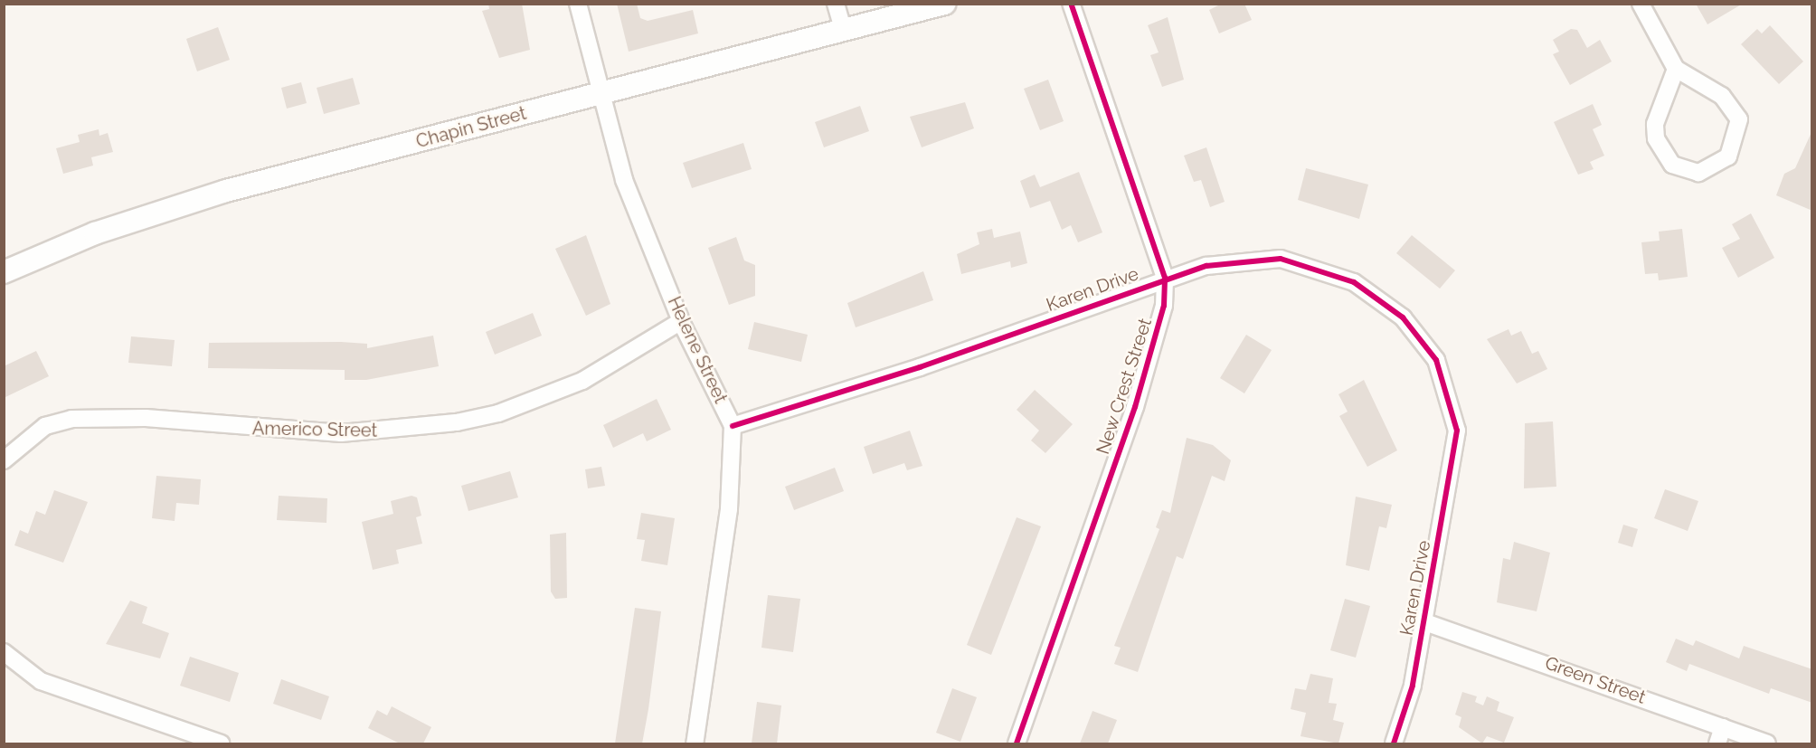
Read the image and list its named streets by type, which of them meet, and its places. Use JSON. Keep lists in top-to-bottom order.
{
  "streets": {
    "main road": ["Chapin Street"],
    "street": [
      "Karen Drive",
      "Helene Street",
      "New Crest Street",
      "Americo Street",
      "Green Street"
    ]
  },
  "crossings": [
    ["Chapin Street", "Helene Street"],
    ["Karen Drive", "Helene Street"],
    ["Karen Drive", "New Crest Street"],
    ["Karen Drive", "Green Street"],
    ["Helene Street", "Americo Street"]
  ]
}
